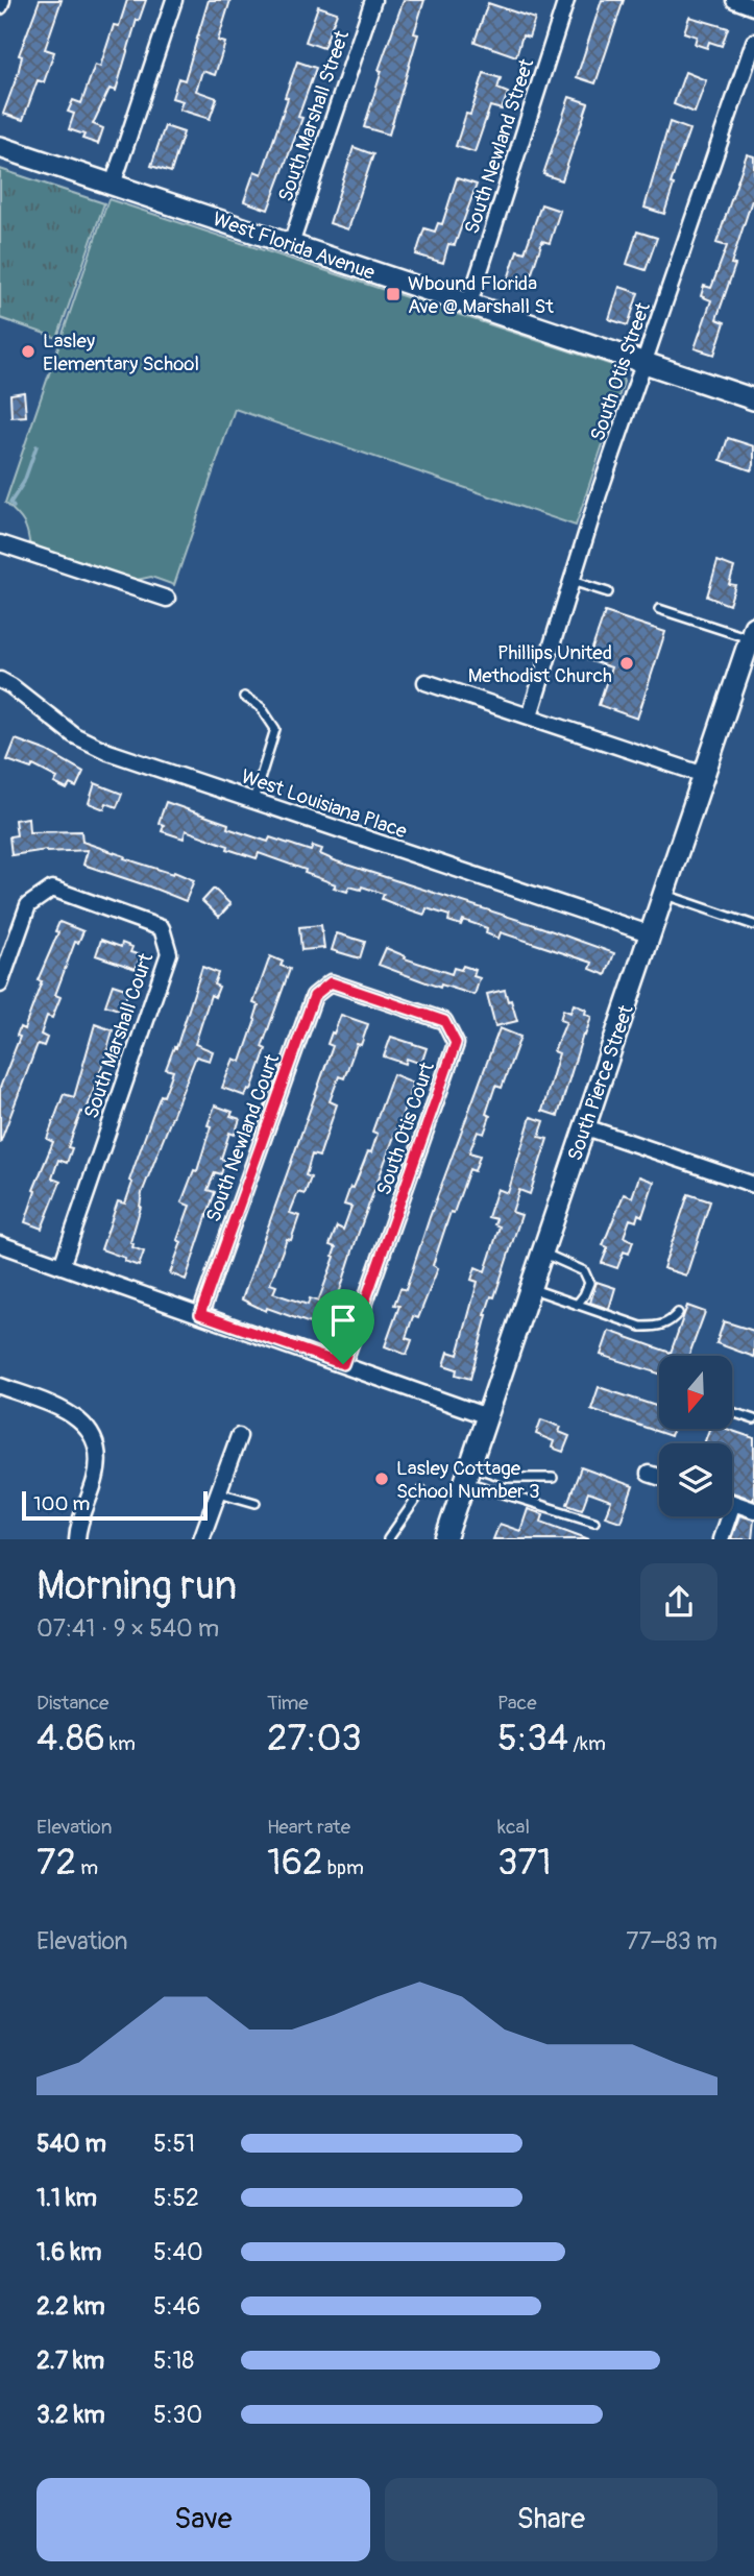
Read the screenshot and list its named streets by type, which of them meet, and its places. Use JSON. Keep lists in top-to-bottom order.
{
  "streets": {
    "street": [
      "South Marshall Street",
      "South Newland Street",
      "West Florida Avenue",
      "South Otis Street",
      "West Louisiana Place",
      "South Marshall Court",
      "South Pierce Street",
      "South Otis Court",
      "South Newland Court"
    ]
  },
  "crossings": [
    ["South Marshall Street", "West Florida Avenue"],
    ["South Newland Street", "West Florida Avenue"],
    ["West Florida Avenue", "South Otis Street"],
    ["West Louisiana Place", "South Pierce Street"],
    ["South Otis Court", "South Newland Court"]
  ],
  "places": {
    "transit": ["Wbound Florida Ave @ Marshall St"],
    "other": ["Lasley Elementary School", "Phillips United Methodist Church", "Lasley Cottage School Number 3"]
  },
  "scale_bar": "100 m",
  "north": "bottom",
  "page": {
    "scale": "100 m",
    "heading": ["Morning run", "07:41 · 9 × 540 m"],
    "stats": [
      ["Distance", "4.86 km"],
      ["Time", "27:03"],
      ["Pace", "5:34 /km"],
      ["Elevation", "72 m"],
      ["Heart rate", "162 bpm"],
      ["kcal", "371"]
    ],
    "chart": ["Elevation", "77–83 m"],
    "list": [
      {
        "name": "540 m",
        "note": "5:51"
      },
      {
        "name": "1.1 km",
        "note": "5:52"
      },
      {
        "name": "1.6 km",
        "note": "5:40"
      },
      {
        "name": "2.2 km",
        "note": "5:46"
      },
      {
        "name": "2.7 km",
        "note": "5:18"
      },
      {
        "name": "3.2 km",
        "note": "5:30"
      }
    ],
    "buttons": ["Save", "Share"]
  }
}
